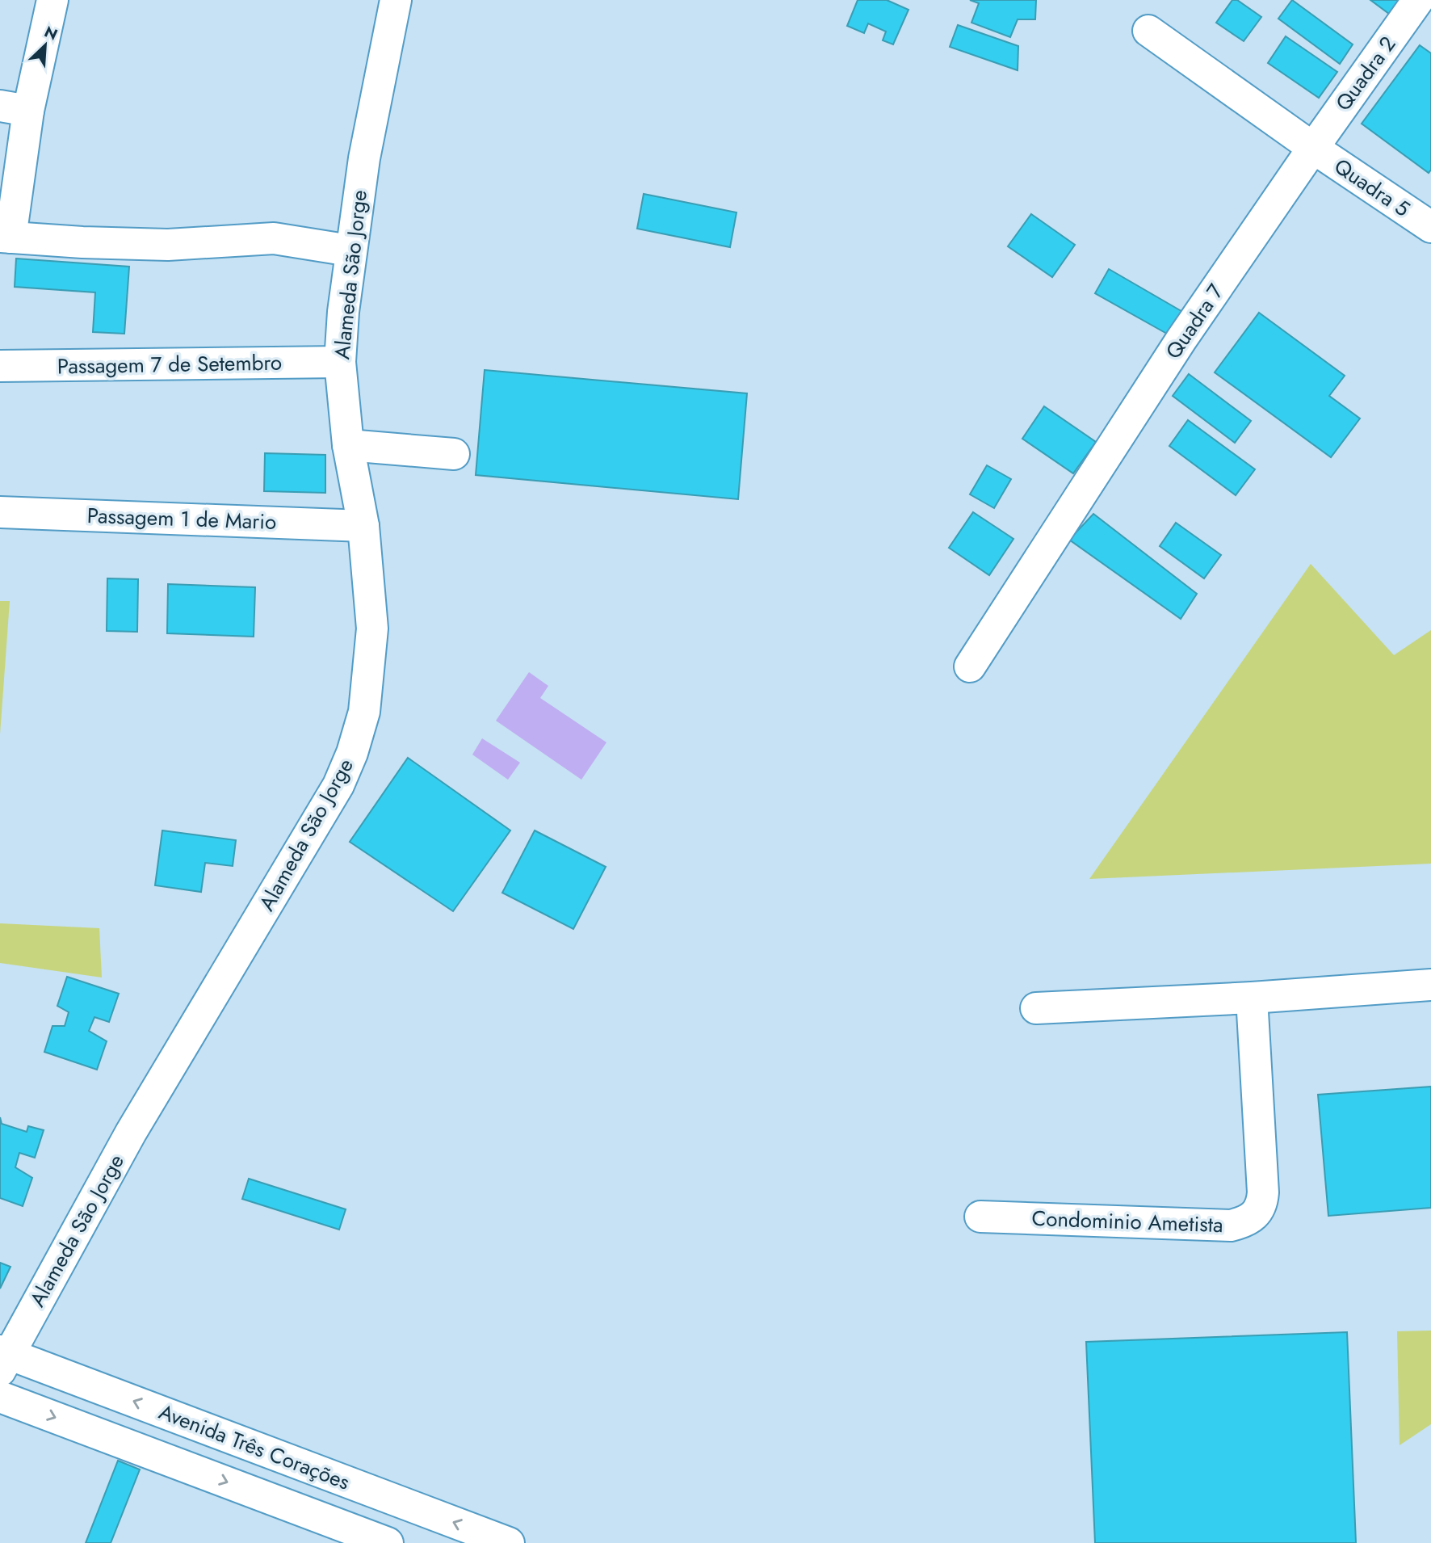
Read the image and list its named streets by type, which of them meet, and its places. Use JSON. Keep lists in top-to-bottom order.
{
  "streets": {
    "street": [
      "Quadra 2",
      "Quadra 5",
      "Alameda São Jorge",
      "Quadra 7",
      "Passagem 7 de Setembro",
      "Passagem 1 de Mario",
      "Condominio Ametista",
      "Avenida Três Corações"
    ]
  },
  "crossings": [
    ["Quadra 2", "Quadra 5"],
    ["Quadra 2", "Quadra 7"],
    ["Quadra 5", "Quadra 7"],
    ["Alameda São Jorge", "Passagem 7 de Setembro"],
    ["Alameda São Jorge", "Passagem 1 de Mario"],
    ["Alameda São Jorge", "Avenida Três Corações"]
  ],
  "north": "top right"
}
